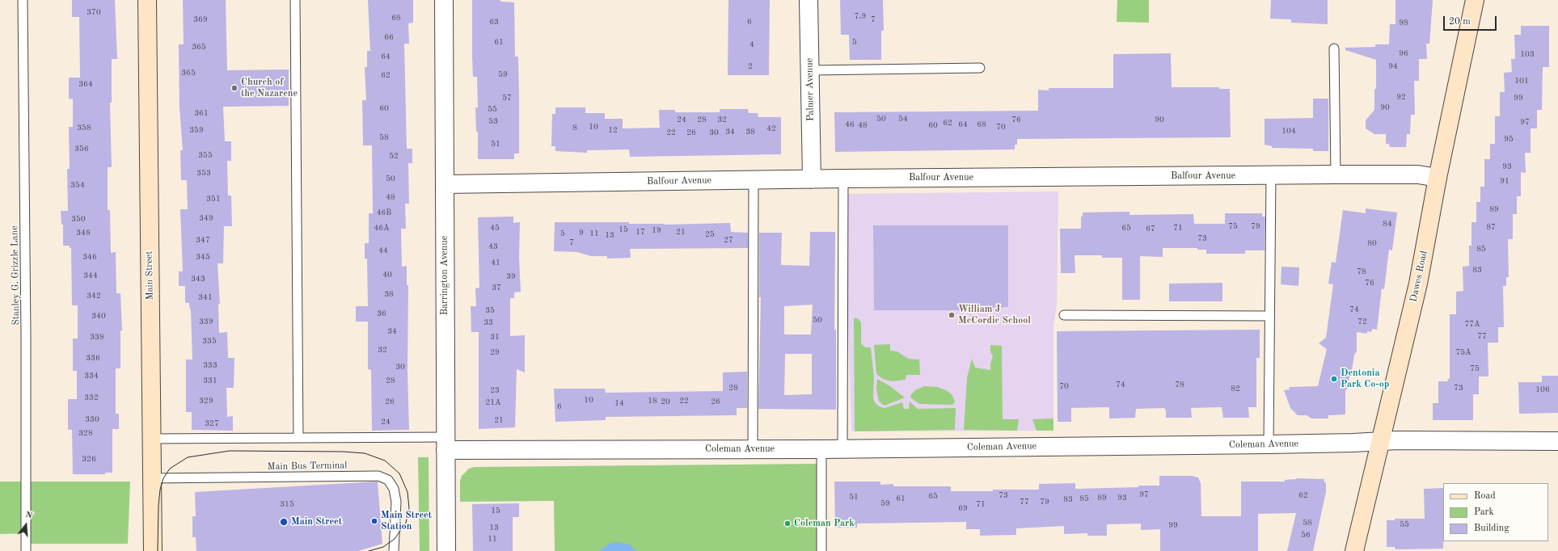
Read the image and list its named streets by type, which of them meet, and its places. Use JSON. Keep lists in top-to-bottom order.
{
  "streets": {
    "street": [
      "Palmer Avenue",
      "Balfour Avenue",
      "Main Street",
      "Barrington Avenue",
      "Dawes Road",
      "Coleman Avenue"
    ],
    "lane": ["Stanley G. Grizzle Lane", "Main Bus Terminal"]
  },
  "crossings": [
    ["Palmer Avenue", "Balfour Avenue"],
    ["Balfour Avenue", "Barrington Avenue"],
    ["Balfour Avenue", "Dawes Road"],
    ["Main Street", "Main Bus Terminal"],
    ["Barrington Avenue", "Coleman Avenue"],
    ["Dawes Road", "Coleman Avenue"]
  ],
  "places": [
    "Church of the Nazarene",
    "William J McCordic School",
    "Dentonia Park Co-op",
    "Main Street Station",
    "Main Street",
    "Coleman Park"
  ],
  "house_numbers": [
    "370",
    "7,9",
    "68",
    "369",
    "7",
    "63",
    "6",
    "98",
    "66",
    "61",
    "5",
    "4",
    "365",
    "96",
    "103",
    "64",
    "2",
    "94",
    "365",
    "59",
    "62",
    "101",
    "364",
    "92",
    "57",
    "99",
    "90",
    "60",
    "55",
    "361",
    "50",
    "54",
    "24",
    "28",
    "32",
    "76",
    "90",
    "53",
    "97",
    "62",
    "46",
    "64",
    "68",
    "48",
    "60",
    "10",
    "70",
    "358",
    "8",
    "42",
    "359",
    "12",
    "104",
    "34",
    "38",
    "22",
    "26",
    "30",
    "58",
    "95",
    "51",
    "356",
    "355",
    "52",
    "93",
    "353",
    "50",
    "91",
    "354",
    "48",
    "351",
    "89",
    "46B",
    "349",
    "350",
    "84",
    "75",
    "79",
    "87",
    "46A",
    "45",
    "65",
    "71",
    "67",
    "15",
    "19",
    "17",
    "21",
    "348",
    "9",
    "5",
    "11",
    "25",
    "13",
    "73",
    "347",
    "27",
    "7",
    "80",
    "43",
    "85",
    "44",
    "346",
    "345",
    "41",
    "83",
    "78",
    "40",
    "344",
    "39",
    "343",
    "76",
    "37",
    "38",
    "342",
    "341",
    "74",
    "35",
    "36",
    "340",
    "50",
    "339",
    "72",
    "33",
    "77A",
    "34",
    "77",
    "338",
    "31",
    "335",
    "32",
    "29",
    "75A",
    "336",
    "333",
    "30",
    "75",
    "334",
    "331",
    "28",
    "74",
    "78",
    "70",
    "28",
    "73",
    "82",
    "106",
    "23",
    "332",
    "10",
    "329",
    "18",
    "22",
    "26",
    "20",
    "26",
    "21A",
    "14",
    "6",
    "330",
    "21",
    "24",
    "327",
    "328",
    "326",
    "97",
    "73",
    "62",
    "65",
    "51",
    "89",
    "93",
    "61",
    "85",
    "83",
    "77",
    "79",
    "59",
    "315",
    "71",
    "69",
    "15",
    "58",
    "55",
    "99",
    "13",
    "56",
    "11"
  ],
  "legend": ["Road", "Park", "Building"],
  "scale_bar": "20 m",
  "north": "top"
}
